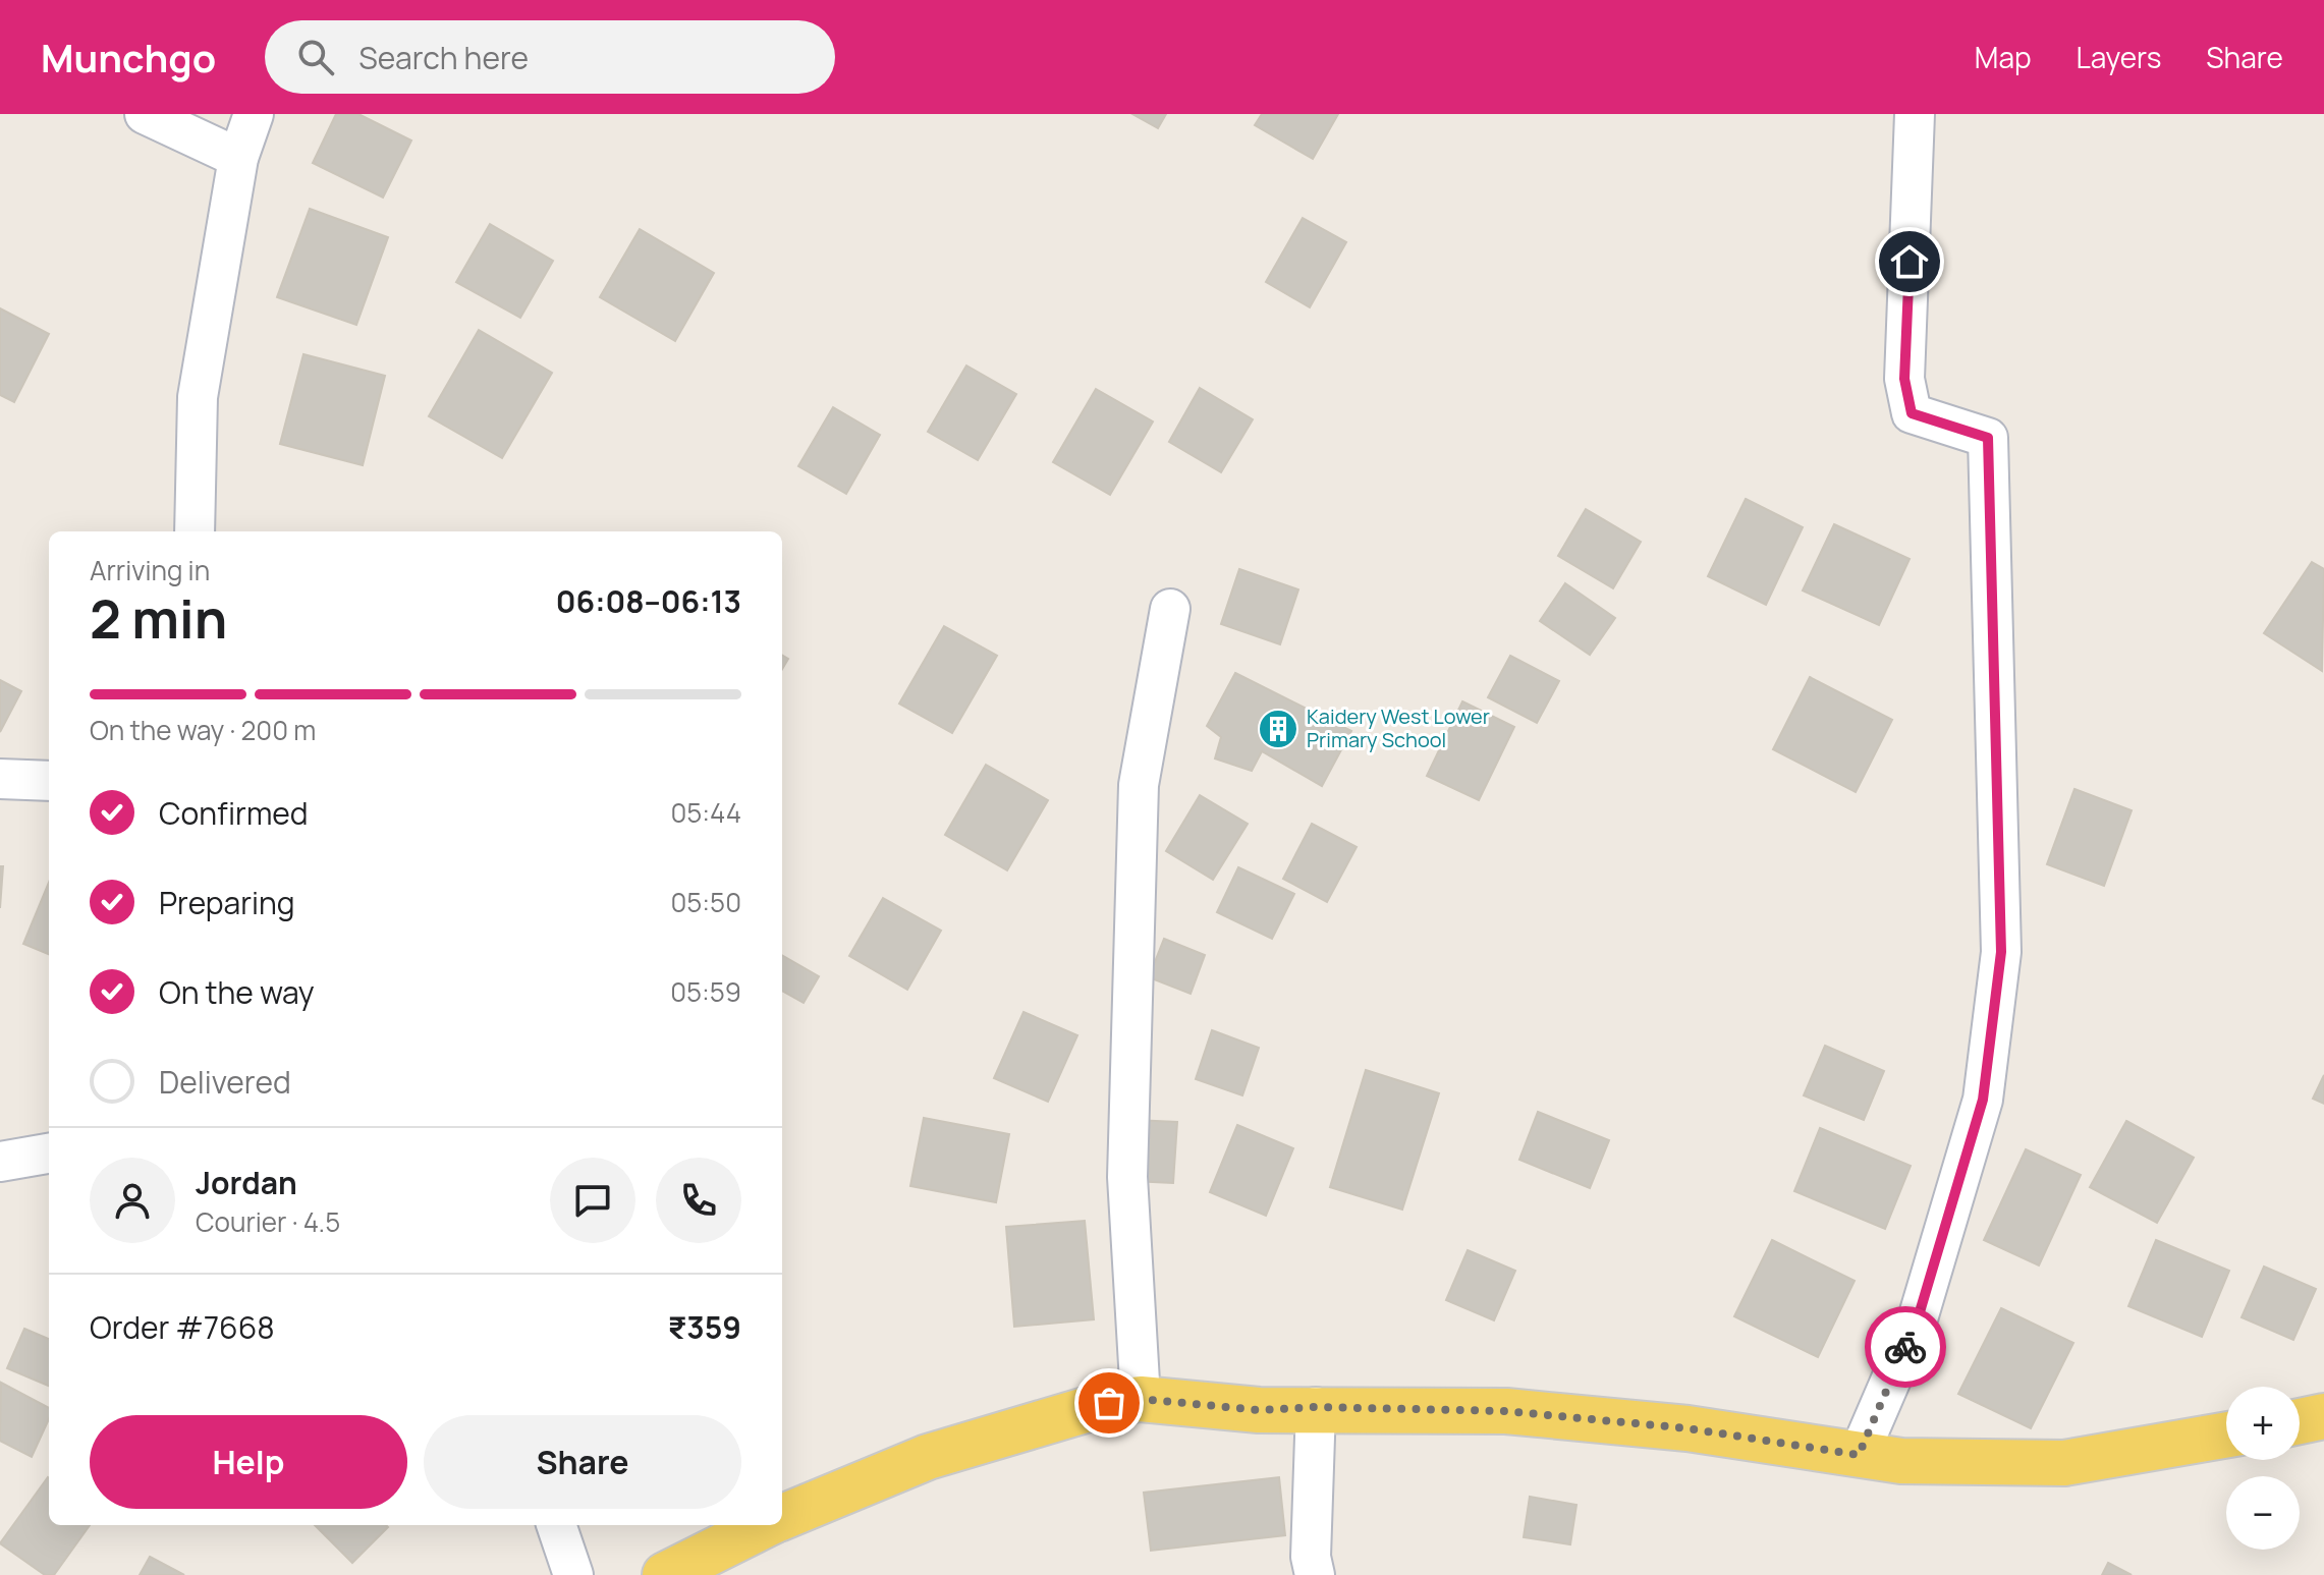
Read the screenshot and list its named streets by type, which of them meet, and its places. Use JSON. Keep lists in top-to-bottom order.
{
  "places": {
    "building": ["Kaidery West Lower Primary School"]
  },
  "page": {
    "header": "Munchgo",
    "search": "Search here",
    "nav": ["Map", "Layers", "Share"],
    "heading": ["2 min", "Arriving in", "06:08–06:13"],
    "panel": [
      "Jordan",
      "Courier · 4.5",
      "Order #7668",
      "₹359"
    ],
    "bar": "On the way · 200 m",
    "list": [
      ["Confirmed", "05:44"],
      ["Preparing", "05:50"],
      ["On the way", "05:59"],
      "Delivered"
    ],
    "map_buttons": ["+", "−"],
    "buttons": ["Help", "Share"]
  }
}
